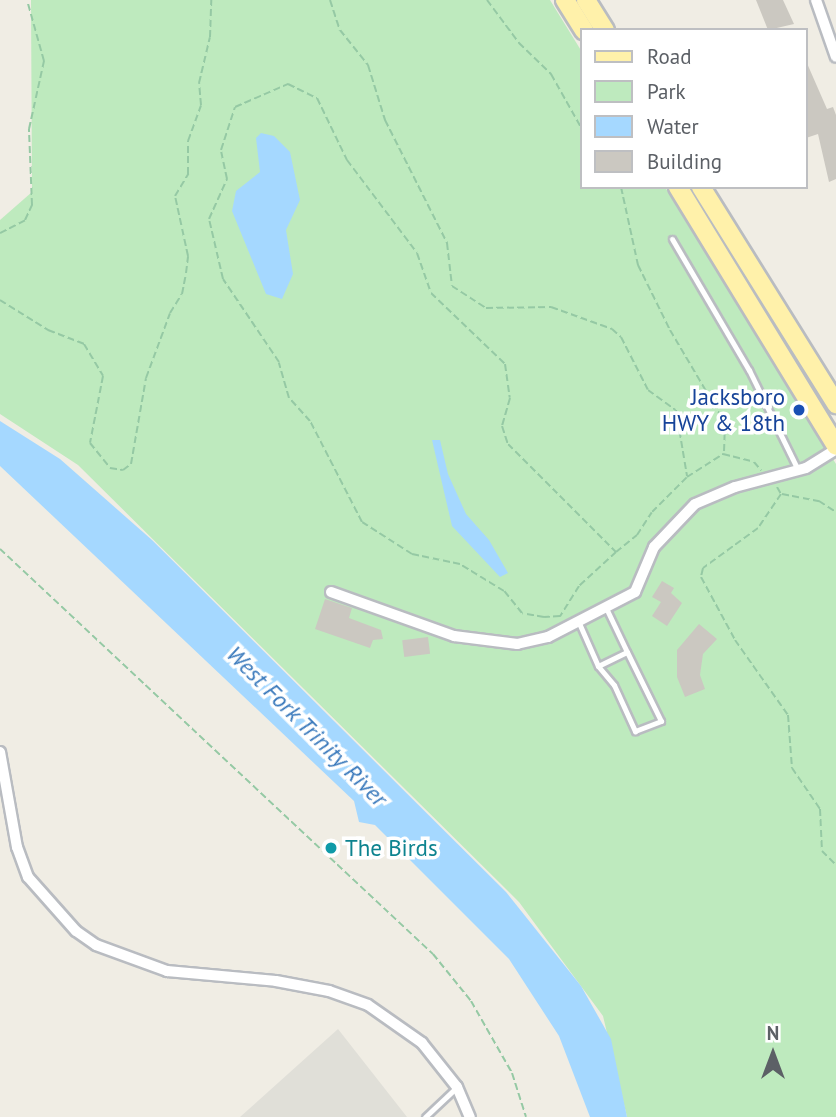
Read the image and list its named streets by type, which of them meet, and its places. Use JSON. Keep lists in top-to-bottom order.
{
  "water": ["West Fork Trinity River"],
  "places": ["Jacksboro HWY & 18th", "The Birds"],
  "legend": [
    "Road",
    "Park",
    "Water",
    "Building"
  ],
  "north": "top"
}
